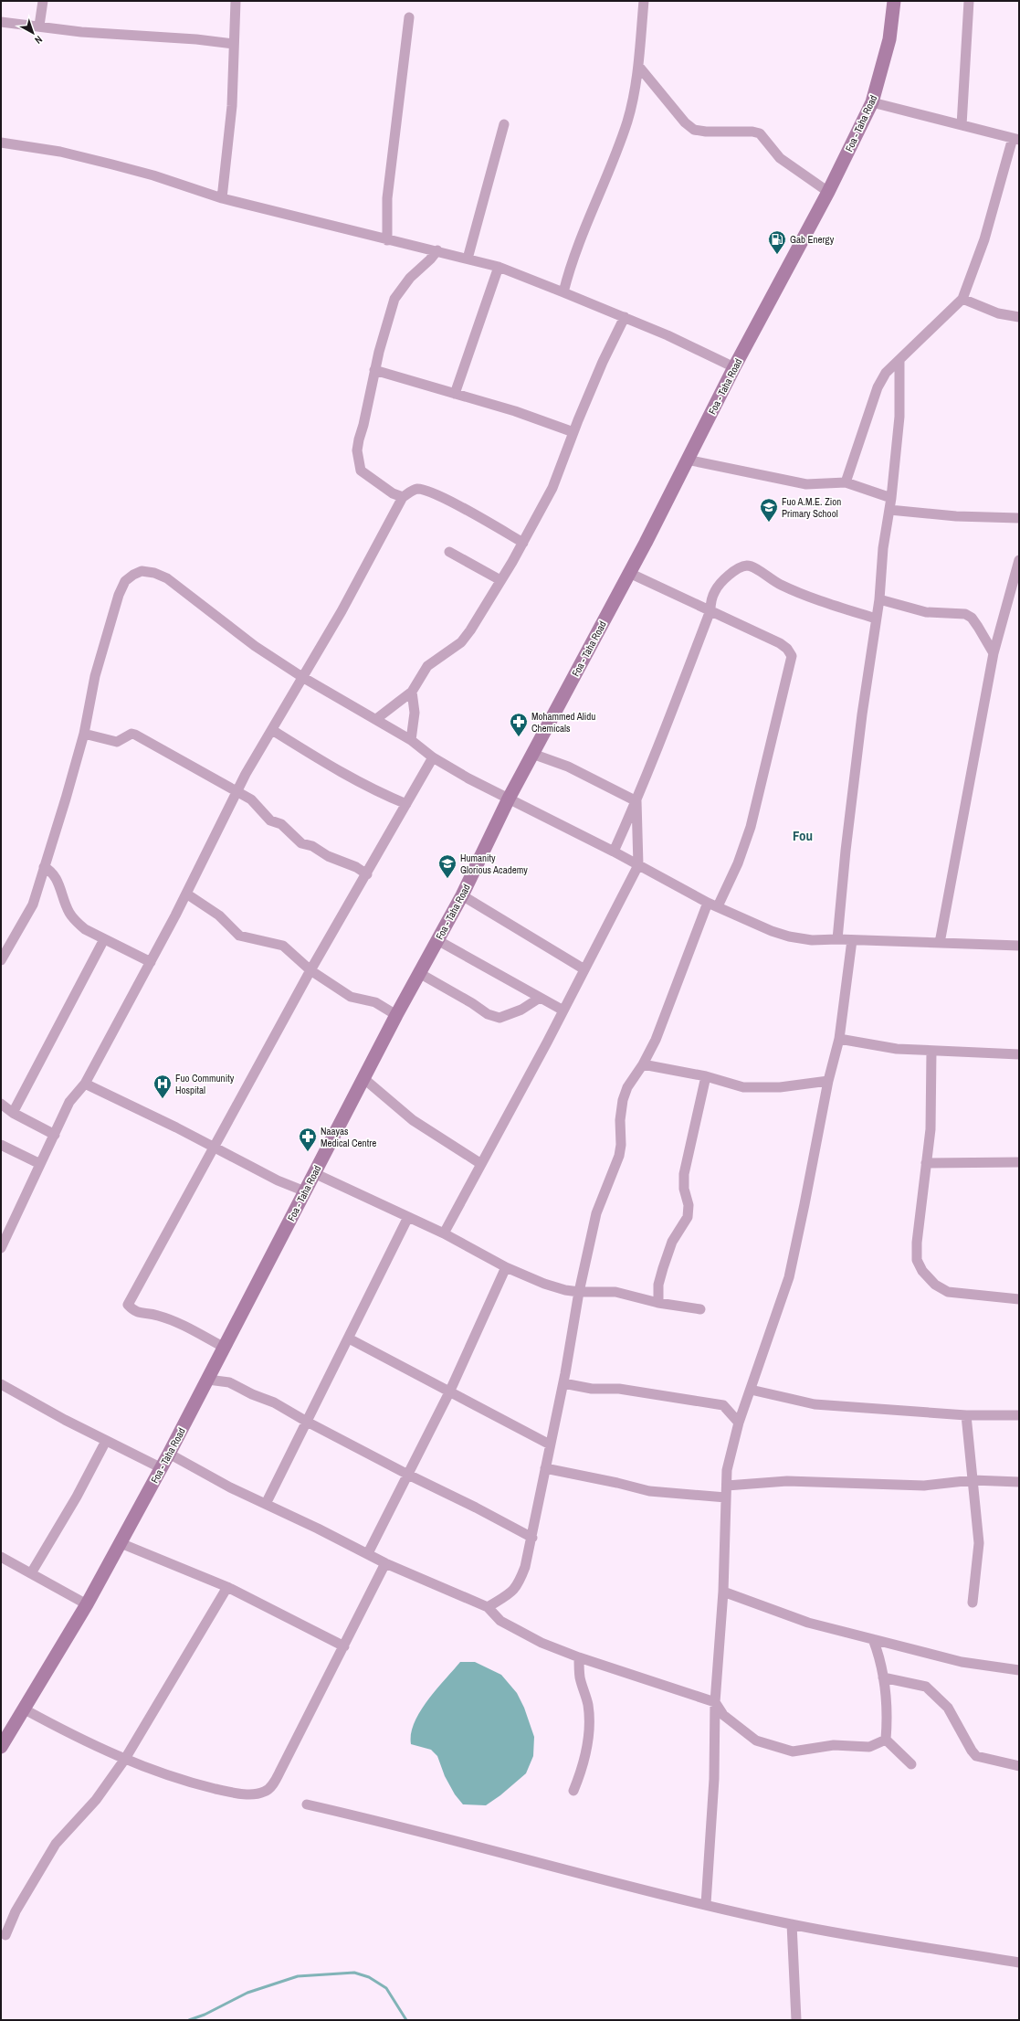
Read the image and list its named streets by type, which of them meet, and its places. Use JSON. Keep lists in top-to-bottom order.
{
  "streets": {
    "street": ["Foa - Taha Road"]
  },
  "districts": ["Fou"],
  "places": {
    "fuel station": ["Gab Energy"],
    "school or university": ["Fuo A.M.E. Zion Primary School", "Humanity Glorious Academy"],
    "pharmacy": ["Mohammed Alidu Chemicals", "Naayas Medical Centre"],
    "hospital": ["Fuo Community Hospital"]
  },
  "north": "bottom right"
}
